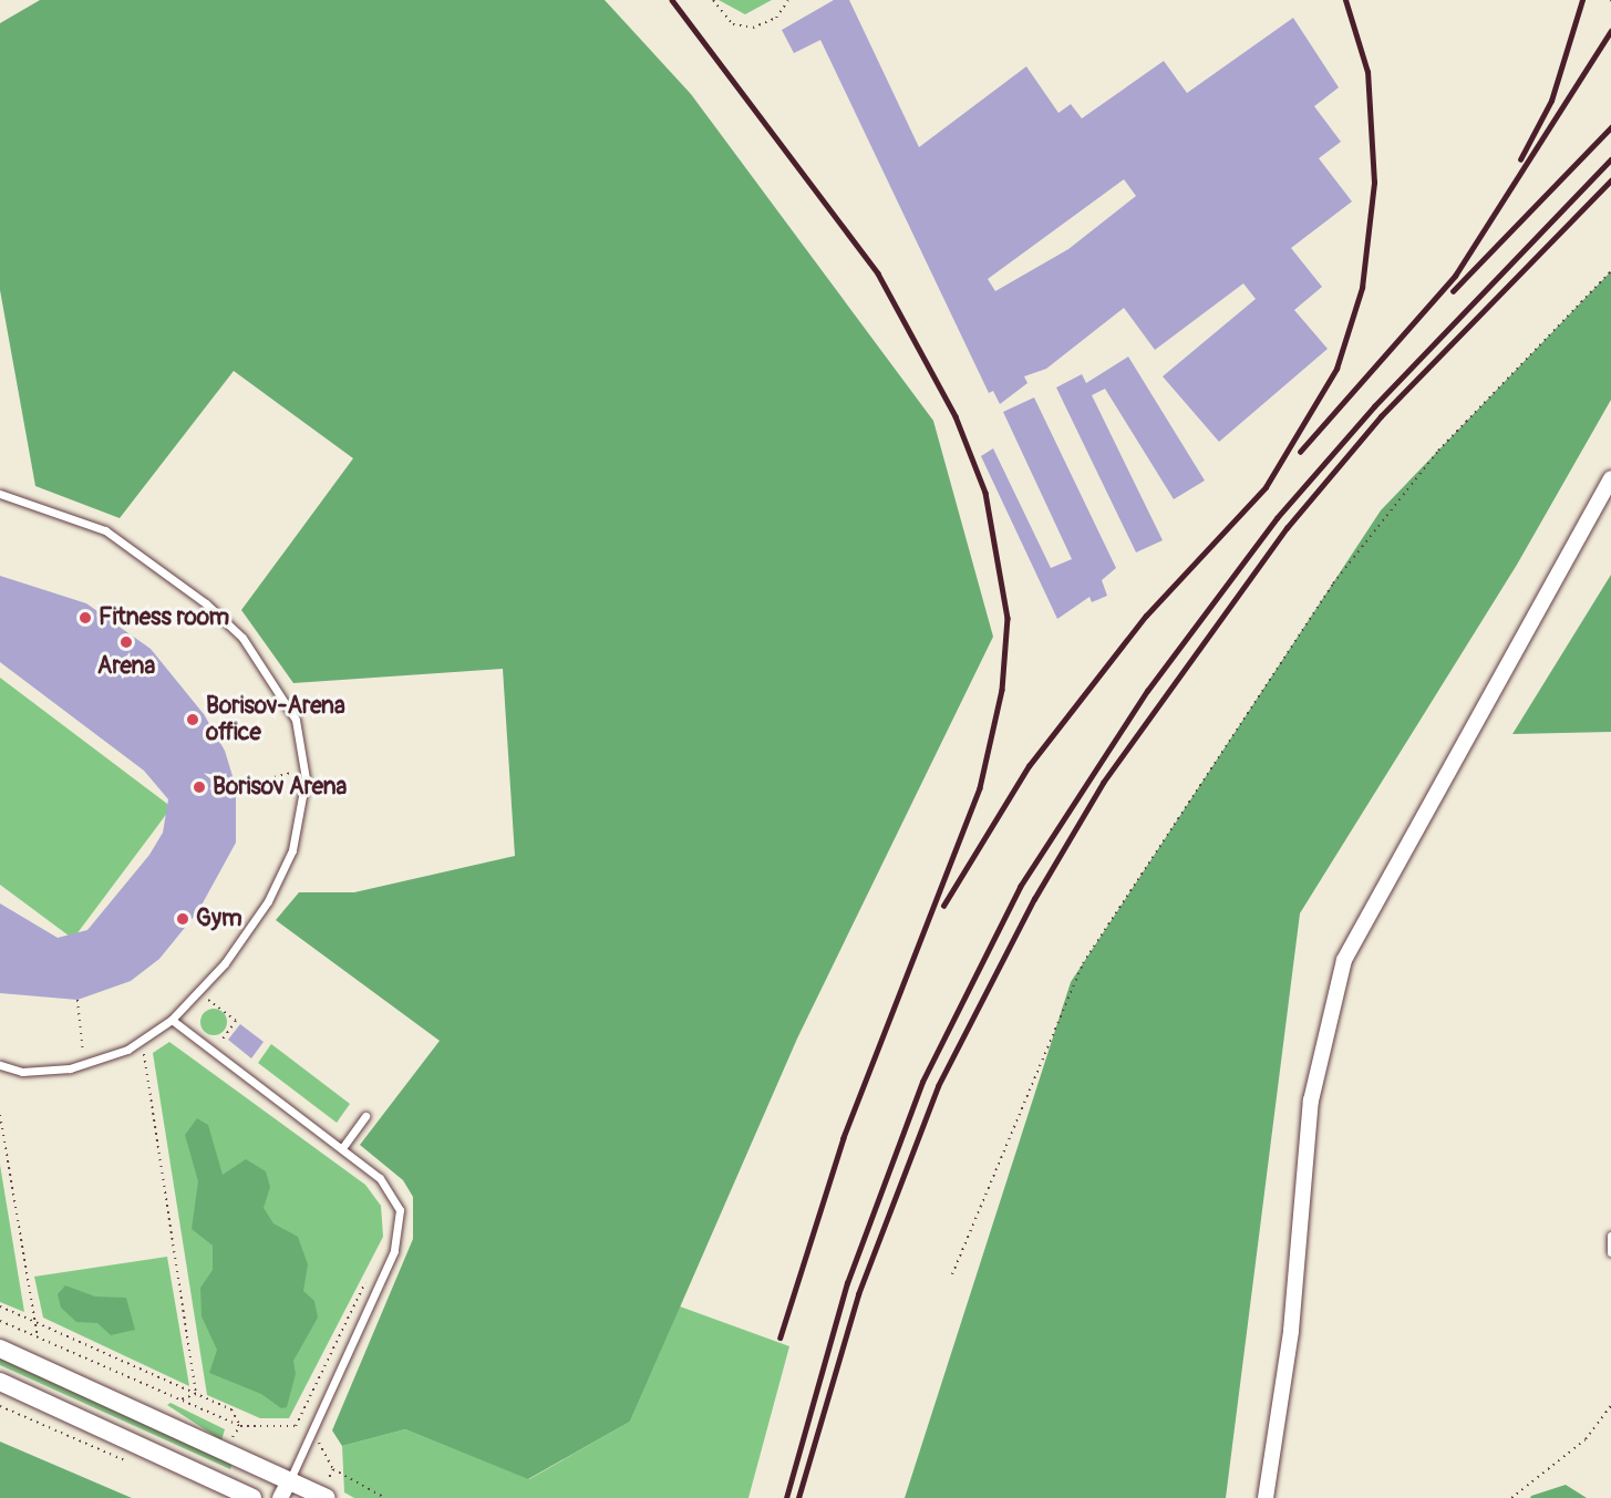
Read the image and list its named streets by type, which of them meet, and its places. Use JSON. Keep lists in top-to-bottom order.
{
  "places": [
    "Fitness room",
    "Arena",
    "Borisov-Arena office",
    "Borisov Arena",
    "Gym"
  ]
}
